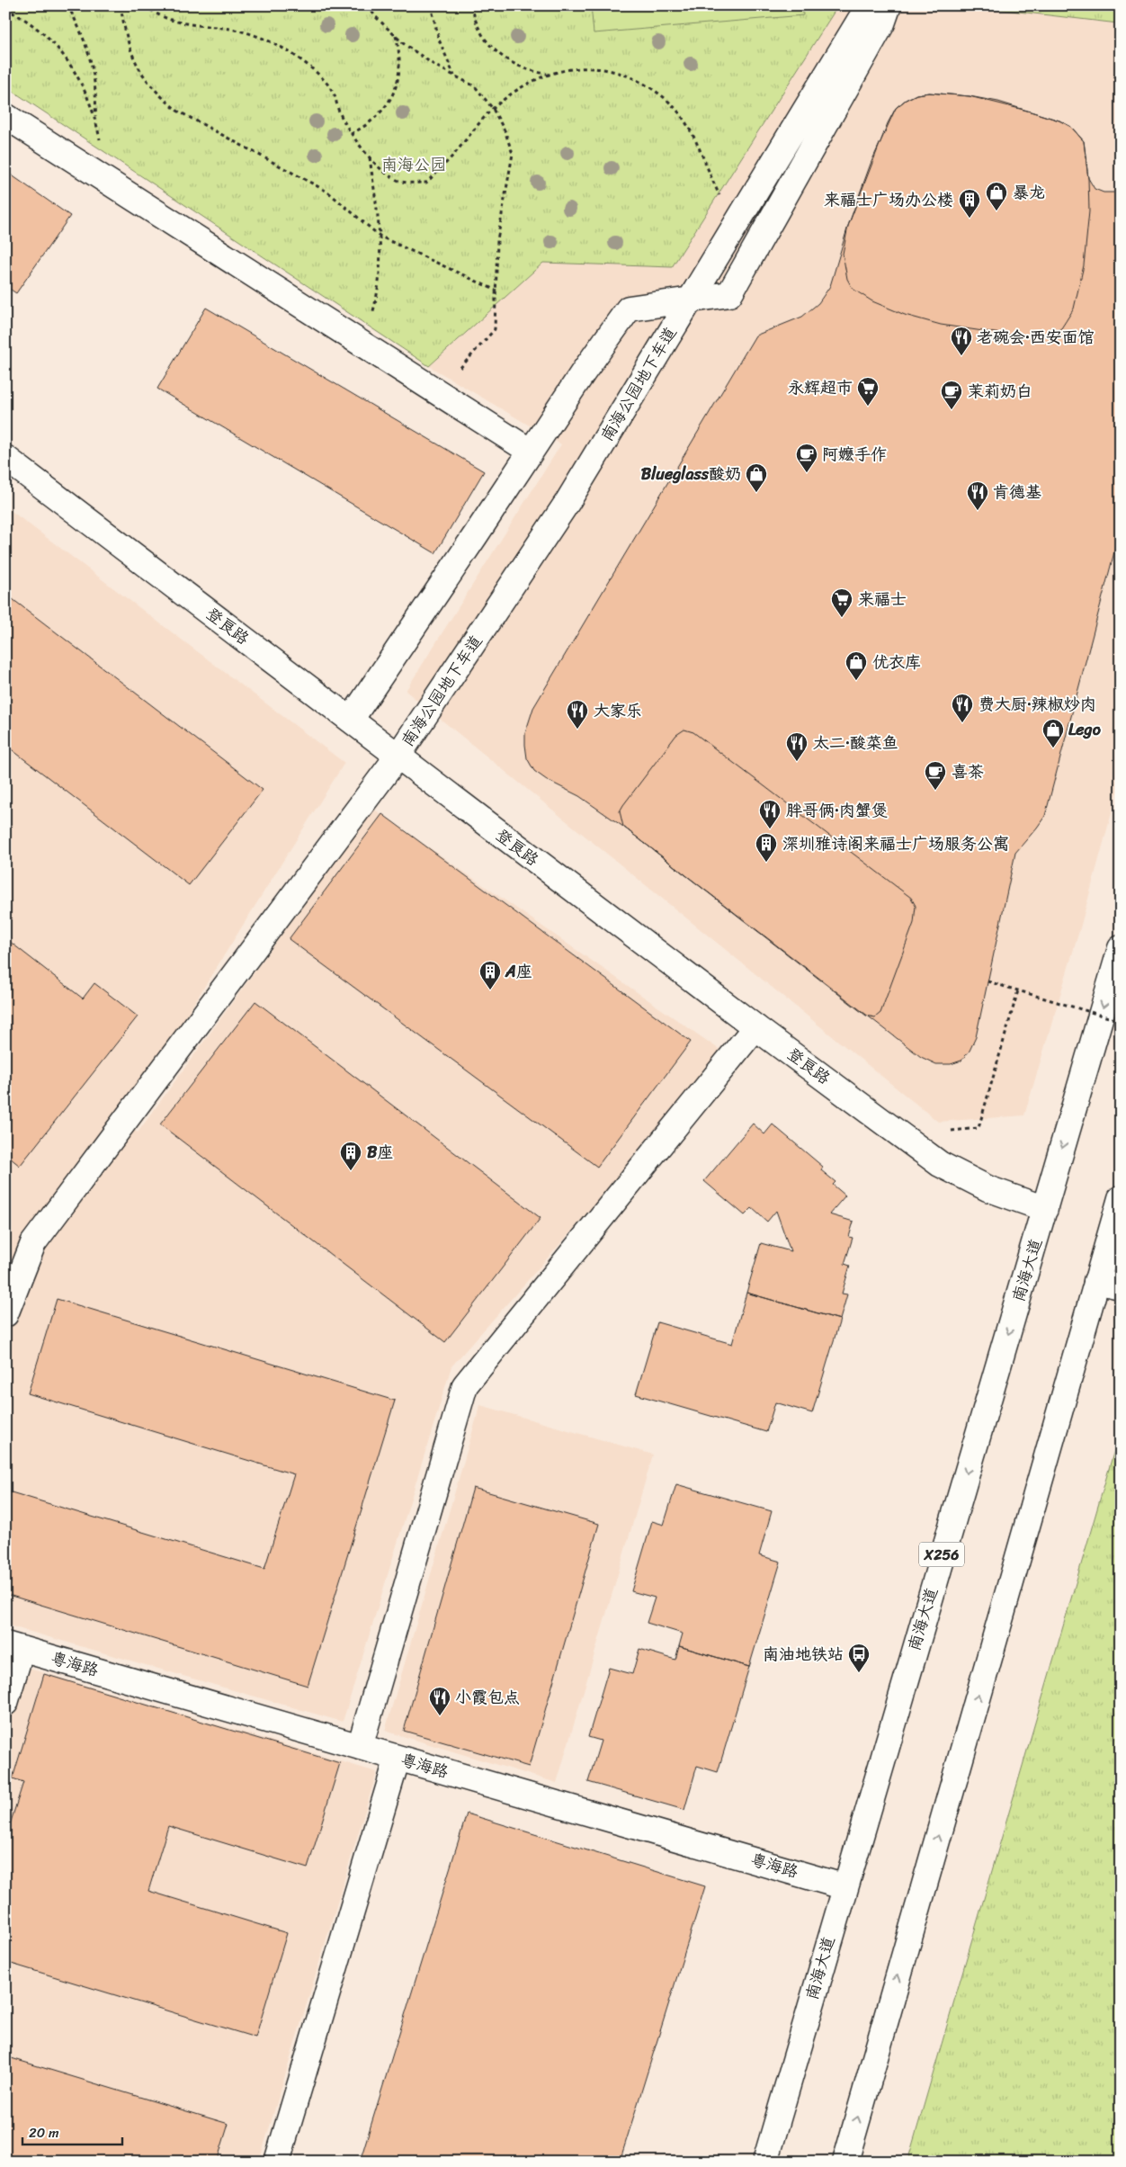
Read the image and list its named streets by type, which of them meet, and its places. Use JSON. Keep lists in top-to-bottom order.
{
  "streets": {
    "street": [
      "南海公园地下车道",
      "登良路",
      "南海大道",
      "X256",
      "粤海路"
    ]
  },
  "crossings": [
    ["南海公园地下车道", "登良路"],
    ["登良路", "南海大道"],
    ["南海大道", "粤海路"]
  ],
  "parks": ["南海公园"],
  "places": {
    "shop": [
      "暴龙",
      "Blueglass酸奶",
      "优衣库",
      "Lego"
    ],
    "building": [
      "来福士广场办公楼",
      "深圳雅诗阁来福士广场服务公寓",
      "A座",
      "B座"
    ],
    "restaurant": [
      "老碗会·西安面馆",
      "肯德基",
      "费大厨·辣椒炒肉",
      "大家乐",
      "太二·酸菜鱼",
      "胖哥俩·肉蟹煲",
      "小霞包点"
    ],
    "supermarket": ["永辉超市", "来福士"],
    "cafe": ["茉莉奶白", "阿嬷手作", "喜茶"],
    "bus stop": ["南油地铁站"]
  },
  "scale_bar": "20 m"
}
